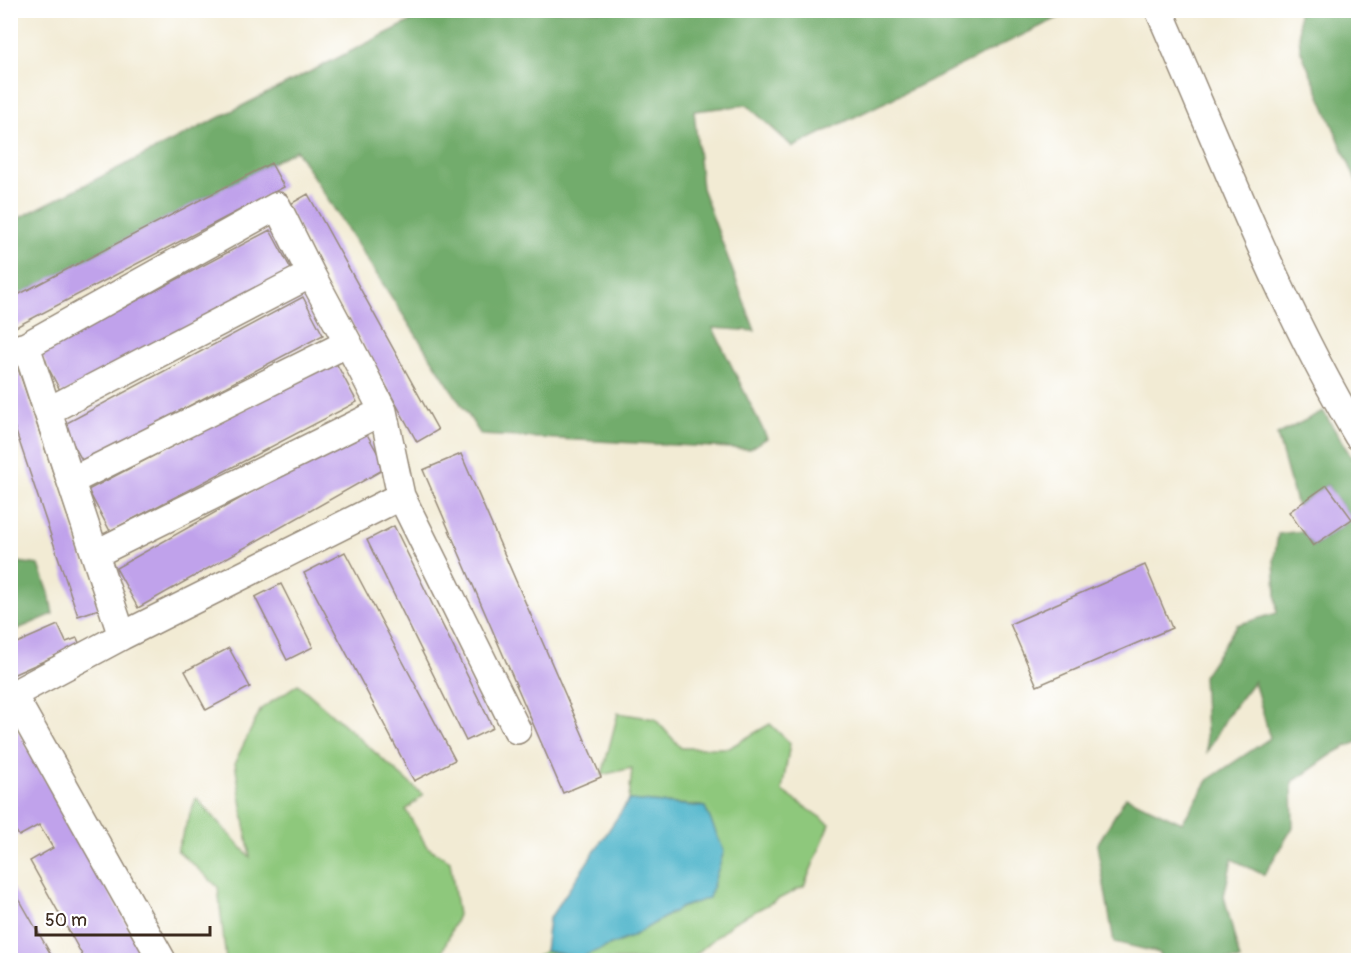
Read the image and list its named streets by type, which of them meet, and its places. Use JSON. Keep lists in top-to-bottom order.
{
  "scale_bar": "50 m"
}
